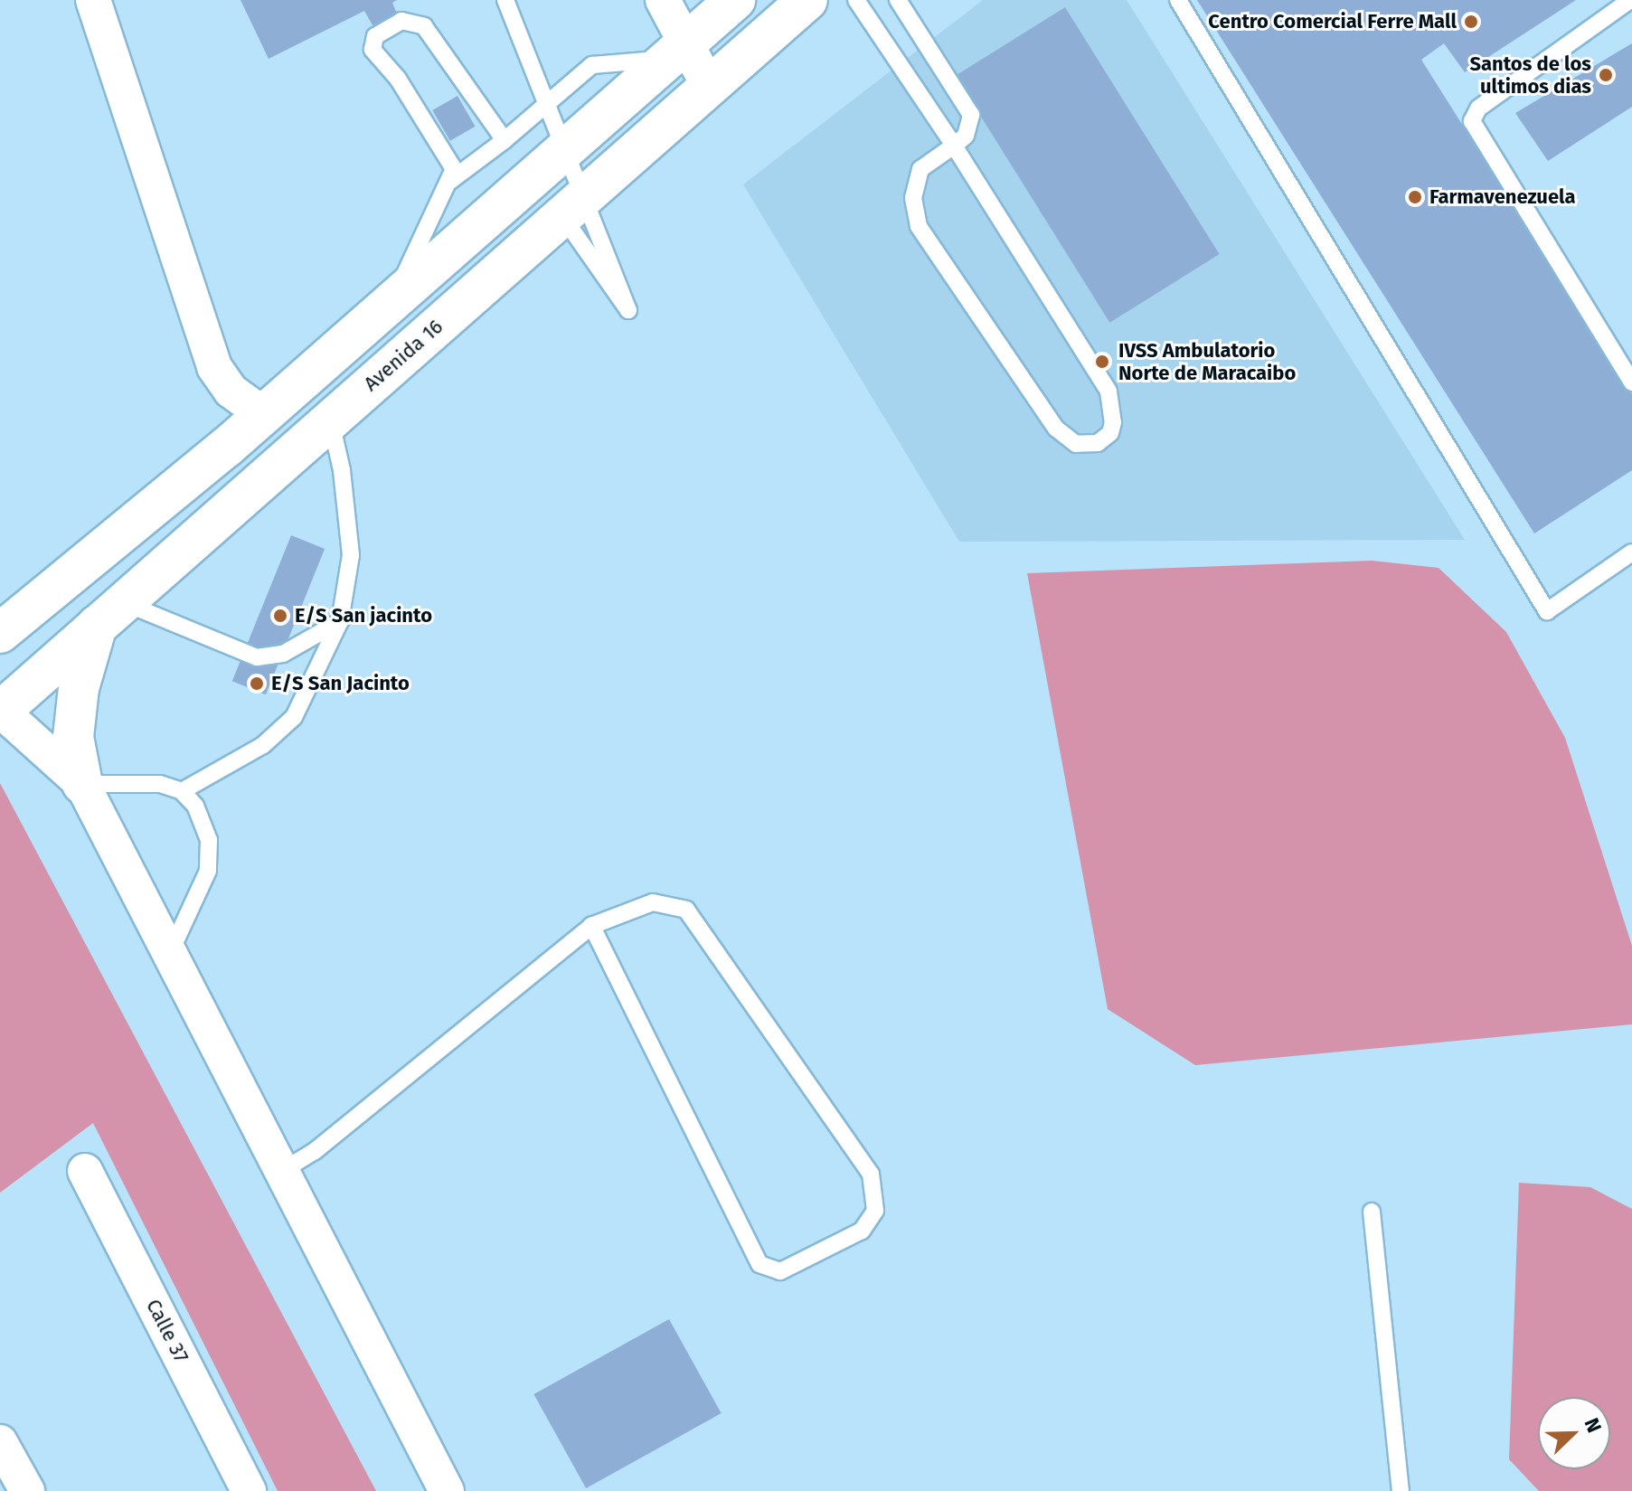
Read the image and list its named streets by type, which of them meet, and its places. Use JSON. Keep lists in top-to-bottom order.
{
  "streets": {
    "highway": ["Avenida 16"],
    "street": ["Calle 37"]
  },
  "places": [
    "Centro Comercial Ferre Mall",
    "Santos de los ultimos dias",
    "Farmavenezuela",
    "IVSS Ambulatorio Norte de Maracaibo",
    "E/S San jacinto",
    "E/S San Jacinto"
  ],
  "north": "top right"
}
